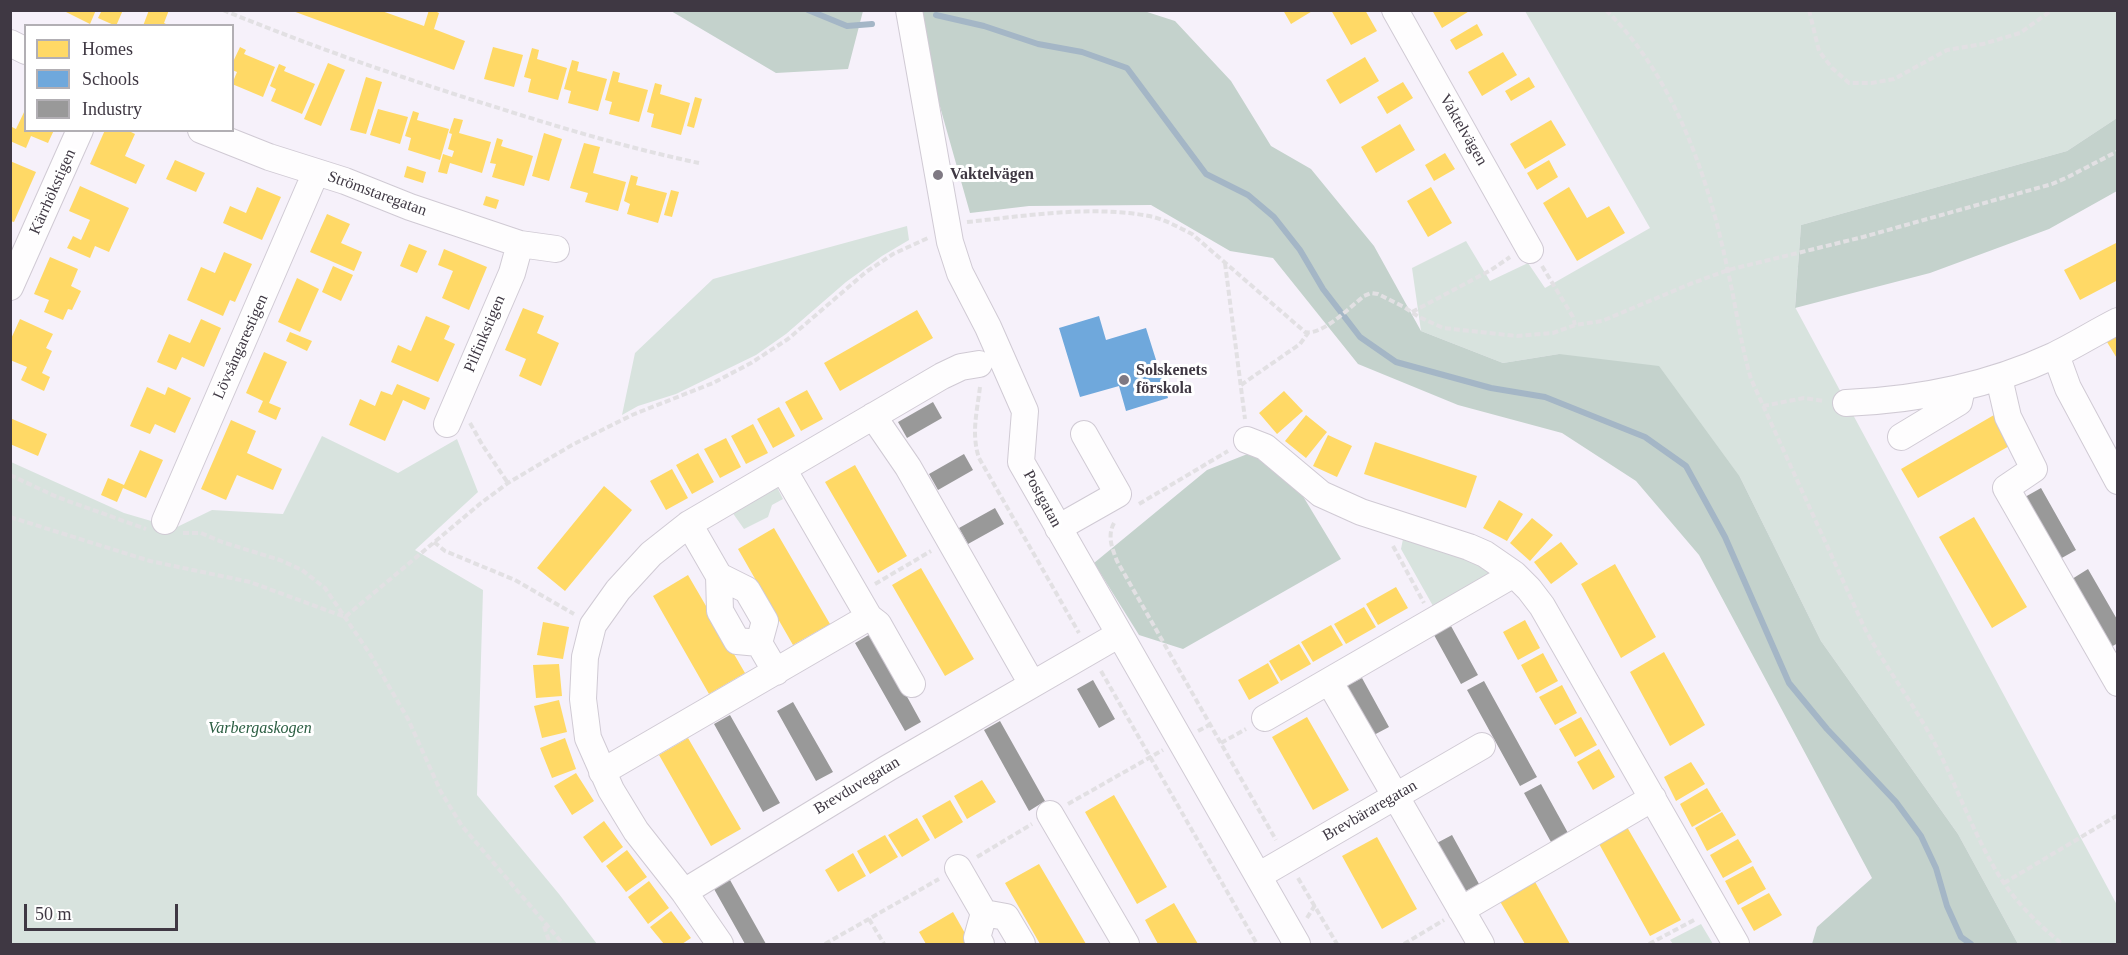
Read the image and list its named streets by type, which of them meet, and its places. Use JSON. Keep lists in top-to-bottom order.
{
  "streets": {
    "street": [
      "Vaktelvägen",
      "Kärrhökstigen",
      "Strömstaregatan",
      "Pilfinkstigen",
      "Lövsångarestigen",
      "Postgatan",
      "Brevduvegatan",
      "Brevbäraregatan"
    ]
  },
  "crossings": [
    ["Strömstaregatan", "Pilfinkstigen"],
    ["Strömstaregatan", "Lövsångarestigen"],
    ["Postgatan", "Brevduvegatan"],
    ["Postgatan", "Brevbäraregatan"]
  ],
  "parks": ["Varbergaskogen"],
  "places": ["Vaktelvägen", "Solskenets förskola"],
  "legend": ["Homes", "Schools", "Industry"],
  "scale_bar": "50 m"
}
